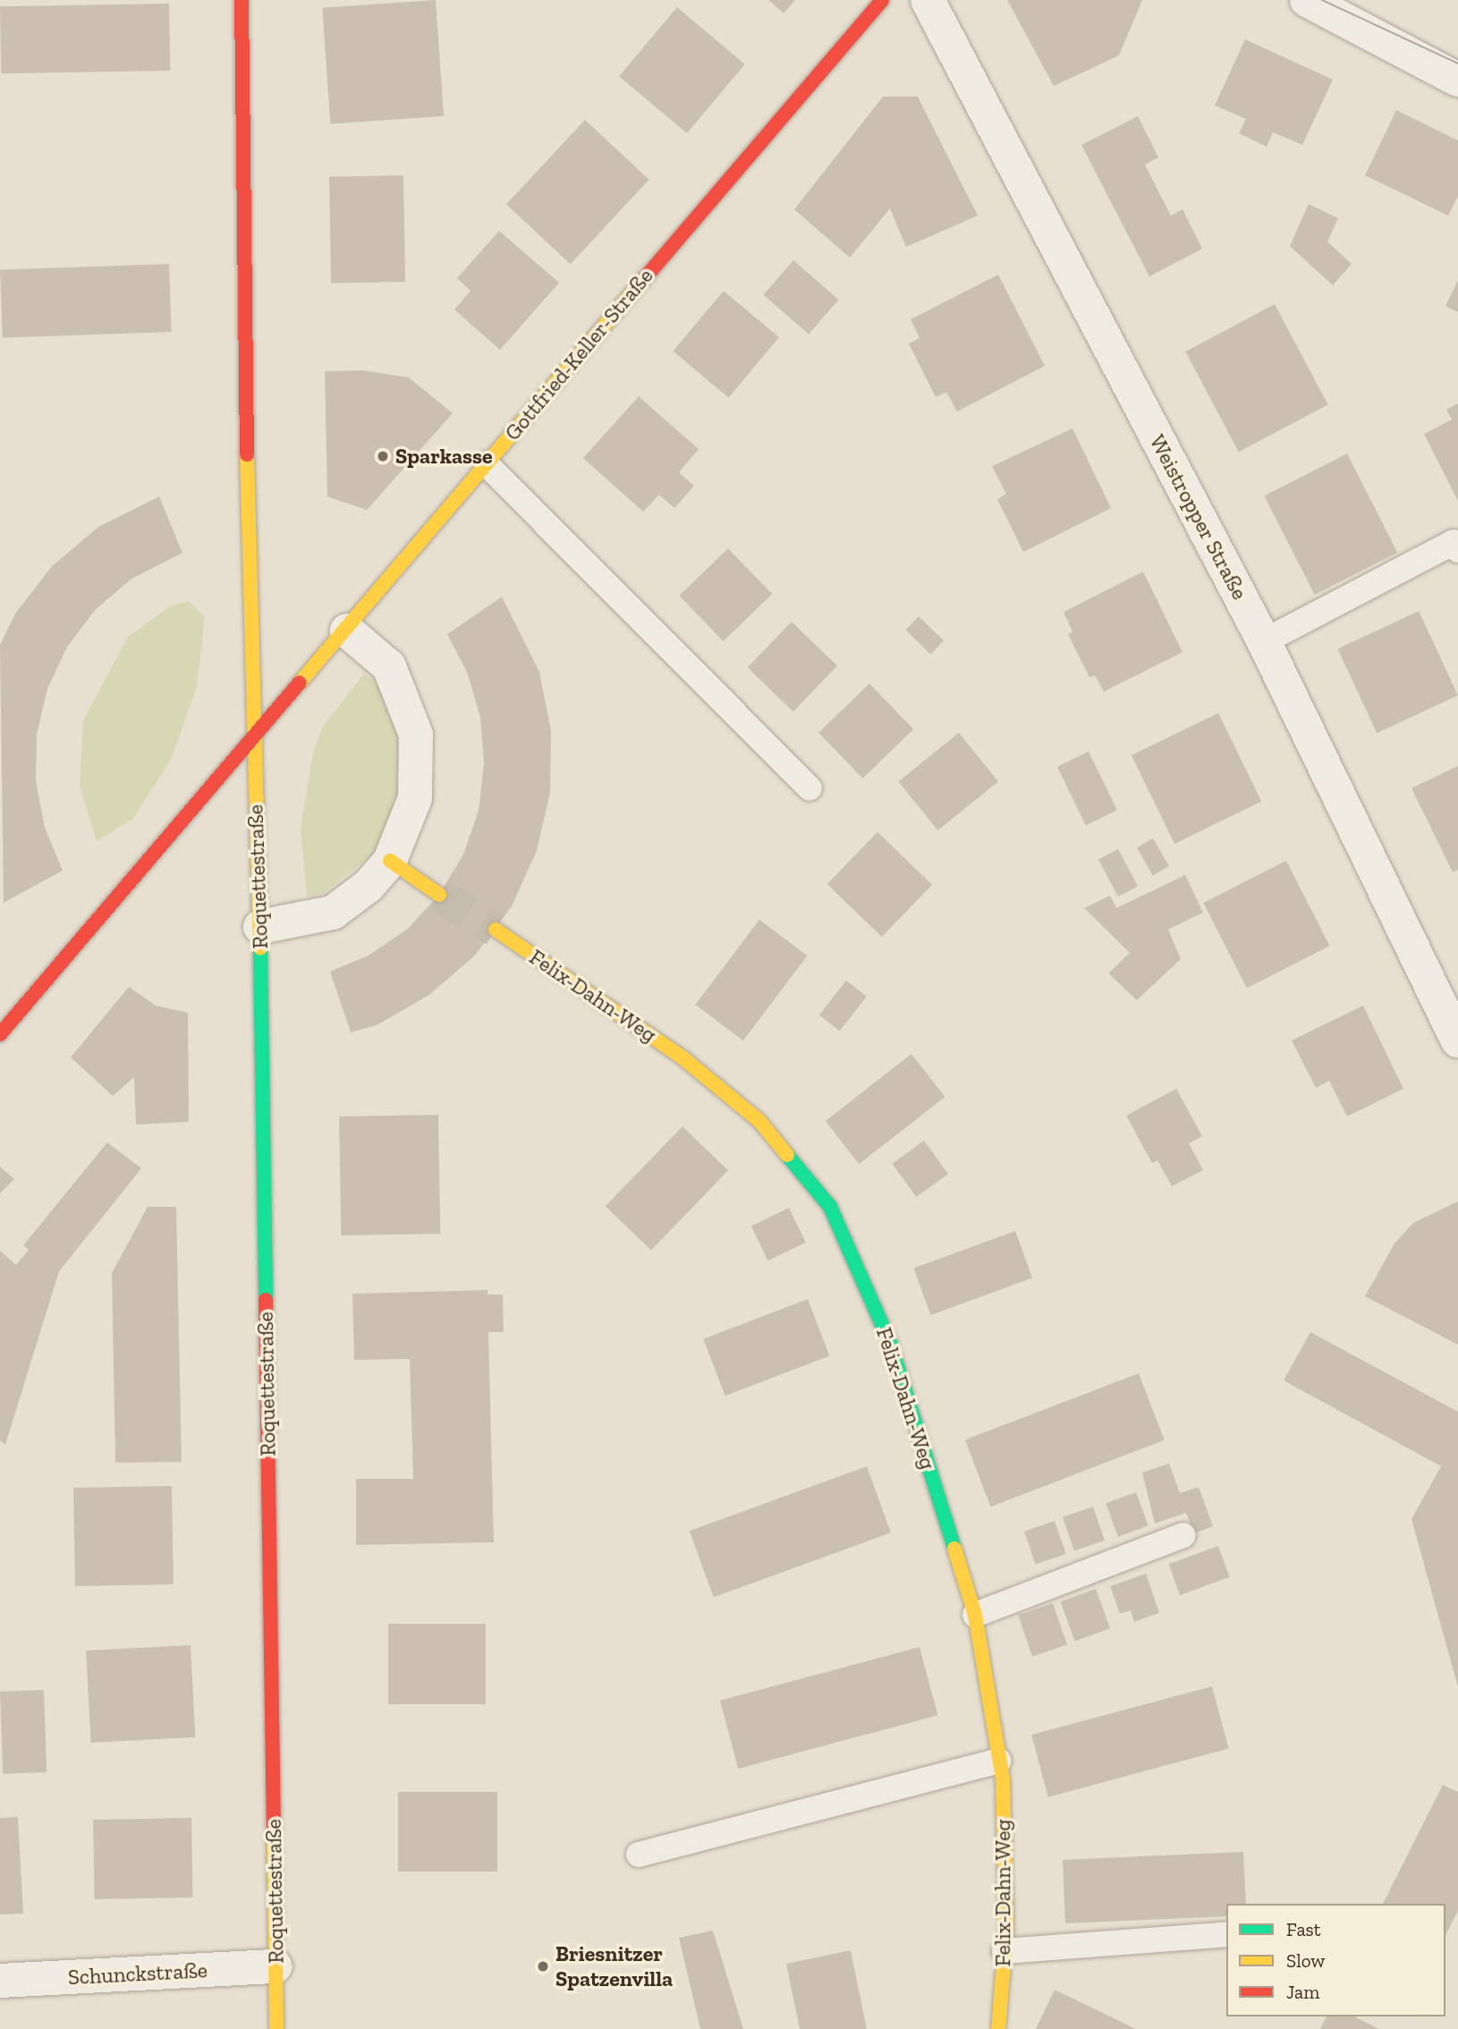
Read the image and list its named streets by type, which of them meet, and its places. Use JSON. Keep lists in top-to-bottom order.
{
  "streets": {
    "street": [
      "Gottfried-Keller-Straße",
      "Weistropper Straße",
      "Roquettestraße",
      "Felix-Dahn-Weg",
      "Schunckstraße"
    ]
  },
  "crossings": [
    ["Gottfried-Keller-Straße", "Roquettestraße"],
    ["Roquettestraße", "Schunckstraße"]
  ],
  "places": ["Sparkasse", "Briesnitzer Spatzenvilla"],
  "legend": ["Fast", "Slow", "Jam"]
}
